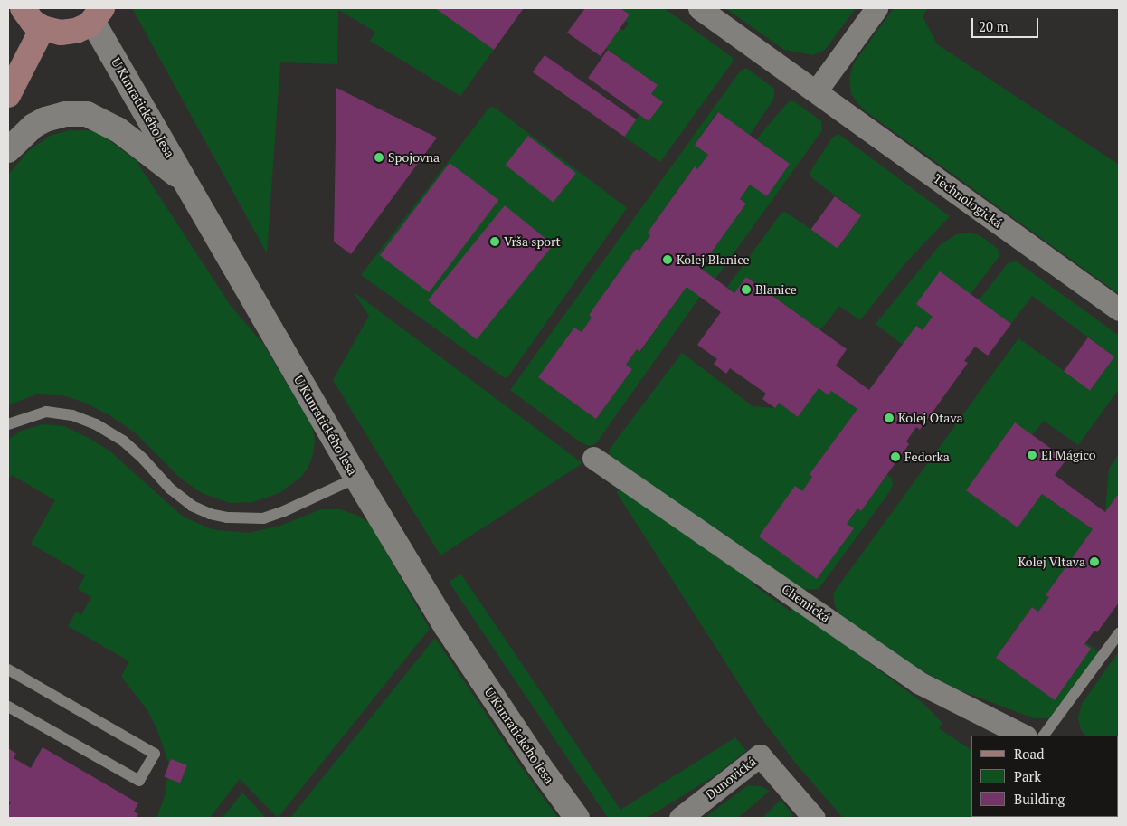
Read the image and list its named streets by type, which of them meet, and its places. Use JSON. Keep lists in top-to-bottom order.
{
  "streets": {
    "street": [
      "U Kunratického lesa",
      "Technologická",
      "Chemická",
      "Dunovická"
    ]
  },
  "places": [
    "Spojovna",
    "Vrša sport",
    "Kolej Blanice",
    "Blanice",
    "Kolej Otava",
    "El Mágico",
    "Fedorka",
    "Kolej Vltava"
  ],
  "legend": ["Road", "Park", "Building"],
  "scale_bar": "20 m"
}
